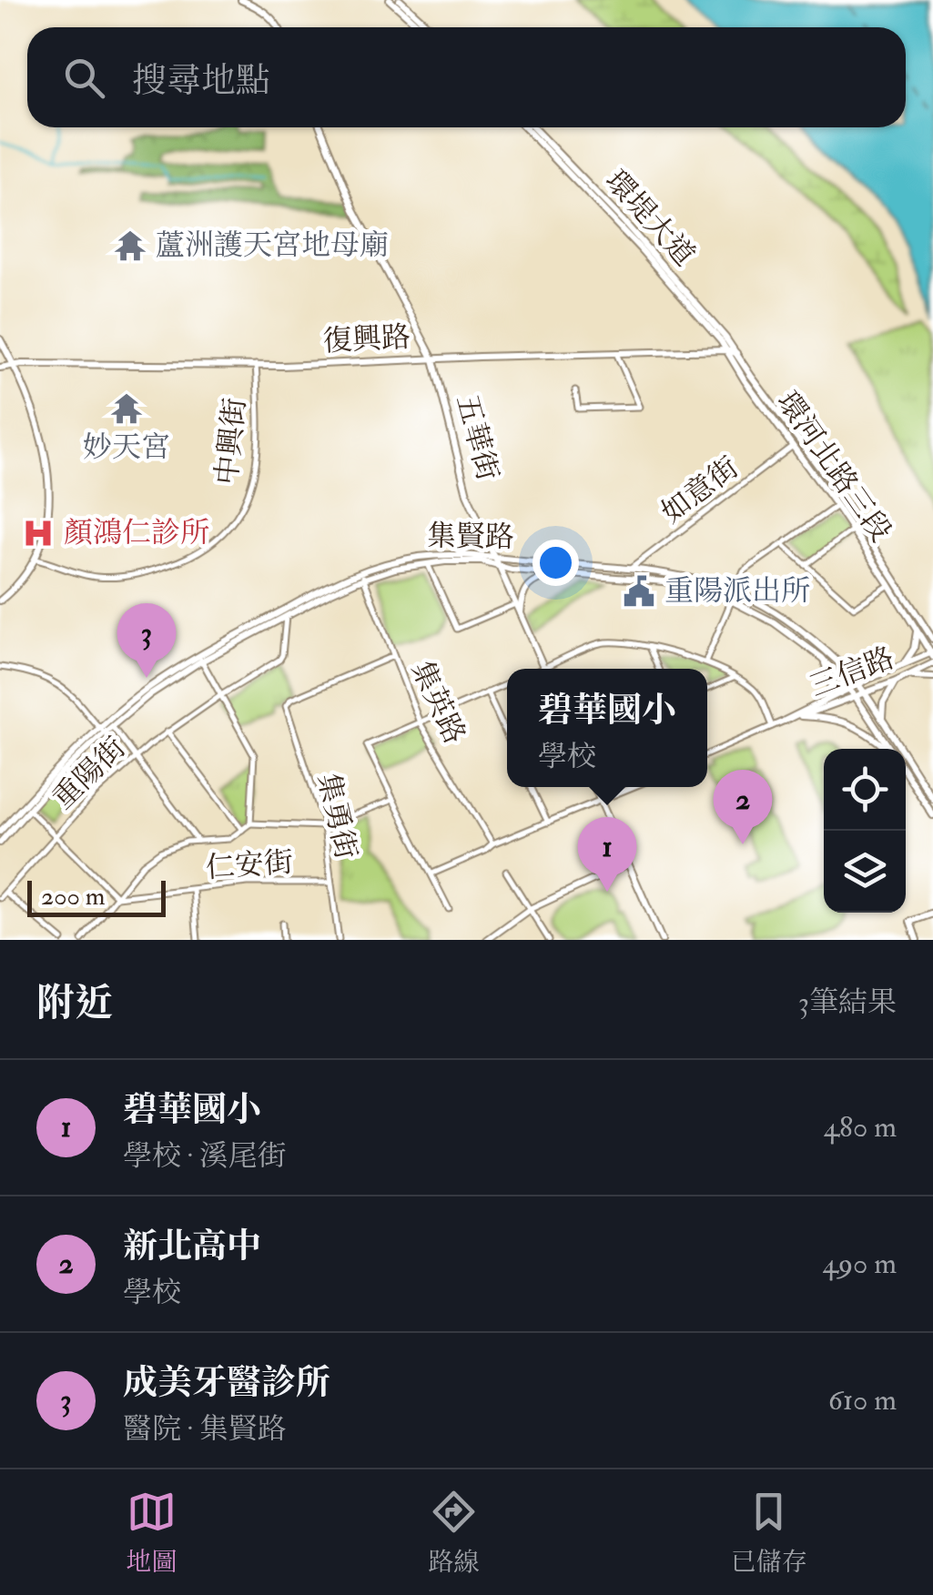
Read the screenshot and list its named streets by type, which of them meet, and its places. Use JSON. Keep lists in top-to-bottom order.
{
  "streets": {
    "street": [
      "環堤大道",
      "復興路",
      "五華街",
      "中興街",
      "環河北路三段",
      "如意街",
      "集賢路",
      "三信路",
      "集英路",
      "重陽街",
      "集勇街",
      "仁安街"
    ]
  },
  "crossings": [
    ["環堤大道", "復興路"],
    ["環堤大道", "環河北路三段"],
    ["復興路", "五華街"],
    ["復興路", "中興街"],
    ["復興路", "環河北路三段"],
    ["五華街", "集賢路"],
    ["環河北路三段", "如意街"],
    ["環河北路三段", "三信路"],
    ["如意街", "集賢路"],
    ["集賢路", "三信路"],
    ["集賢路", "集英路"],
    ["集賢路", "重陽街"],
    ["集英路", "集勇街"],
    ["集勇街", "仁安街"]
  ],
  "places": {
    "temple": ["蘆洲護天宮地母廟", "妙天宮"],
    "hospital": ["顏鴻仁診所"],
    "public building": ["重陽派出所"]
  },
  "scale_bar": "200 m",
  "page": {
    "search": "搜尋地點",
    "pins": ["3", "2", "1"],
    "popup": ["碧華國小", "學校"],
    "scale": "200 m",
    "heading": ["附近", "3筆結果"],
    "list": [
      {
        "mark": "1",
        "name": "碧華國小",
        "note": "學校 · 溪尾街",
        "value": "480 m"
      },
      {
        "mark": "2",
        "name": "新北高中",
        "note": "學校",
        "value": "490 m"
      },
      {
        "mark": "3",
        "name": "成美牙醫診所",
        "note": "醫院 · 集賢路",
        "value": "610 m"
      }
    ],
    "nav": ["地圖", "路線", "已儲存"]
  }
}
